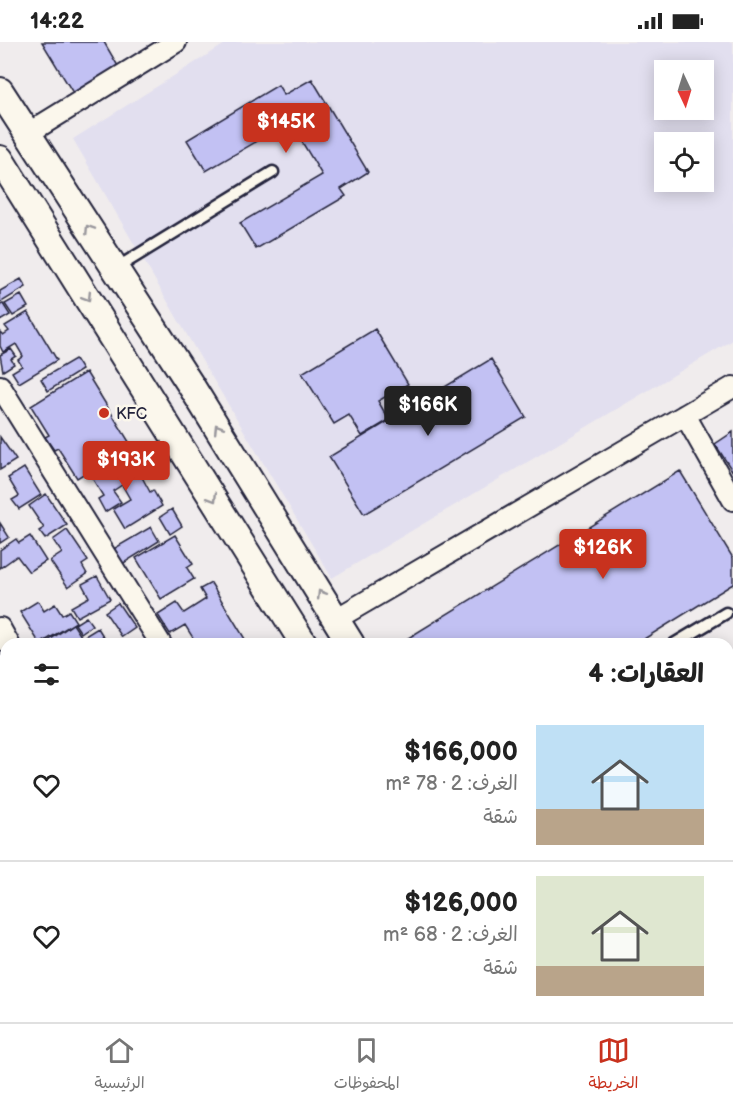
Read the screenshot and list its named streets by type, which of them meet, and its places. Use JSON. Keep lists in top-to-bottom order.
{
  "places": ["KFC"],
  "north": "bottom",
  "page": {
    "status": "14:22",
    "price": [
      "$145K",
      "$166K",
      "$193K",
      "$126K"
    ],
    "heading": "العقارات: 4",
    "list": [
      {
        "name": "$166,000",
        "note": "الغرف: 2 · 78 m² · شقة"
      },
      {
        "name": "$126,000",
        "note": "الغرف: 2 · 68 m² · شقة"
      }
    ],
    "tabs": ["الخريطة", "المحفوظات", "الرئيسية"]
  }
}
